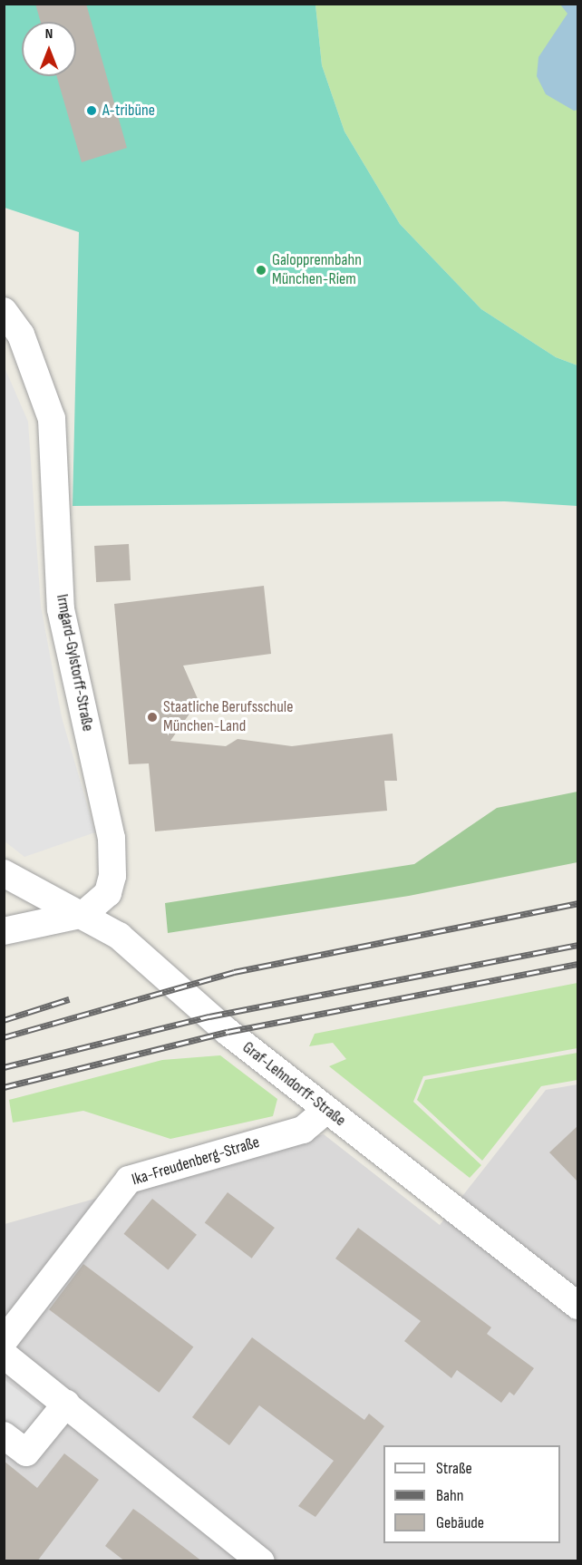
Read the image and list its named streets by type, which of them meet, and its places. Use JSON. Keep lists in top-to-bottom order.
{
  "streets": {
    "street": ["Irmgard-Gylstorff-Straße", "Graf-Lehndorff-Straße", "Ika-Freudenberg-Straße"]
  },
  "crossings": [
    ["Irmgard-Gylstorff-Straße", "Graf-Lehndorff-Straße"],
    ["Graf-Lehndorff-Straße", "Ika-Freudenberg-Straße"]
  ],
  "places": ["A-tribüne", "Galopprennbahn München-Riem", "Staatliche Berufsschule München-Land"],
  "legend": ["Straße", "Bahn", "Gebäude"],
  "north": "top"
}
